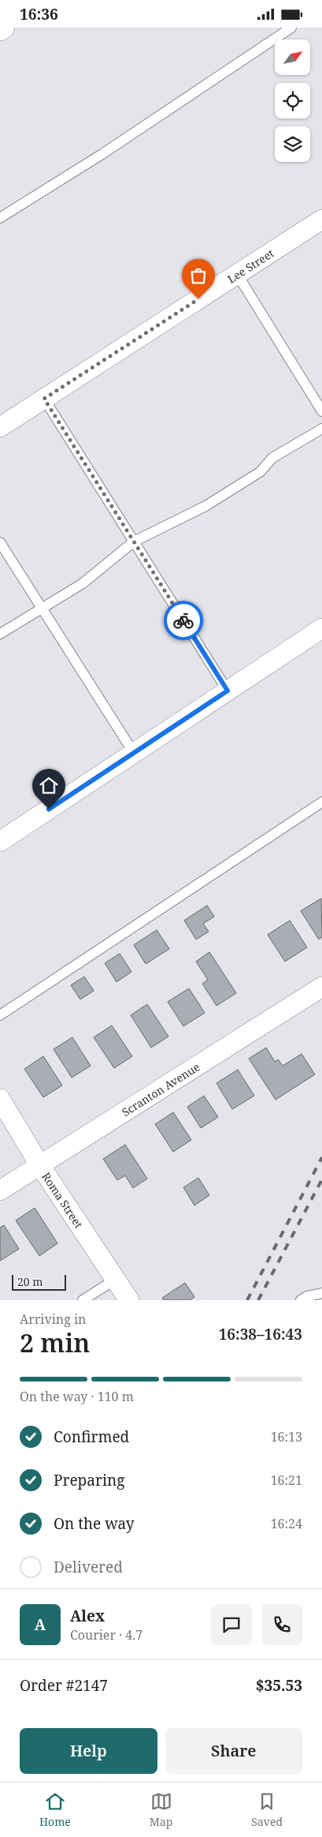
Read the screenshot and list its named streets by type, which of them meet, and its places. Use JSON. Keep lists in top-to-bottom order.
{
  "streets": {
    "street": ["Lee Street", "Scranton Avenue", "Roma Street"]
  },
  "crossings": [
    ["Scranton Avenue", "Roma Street"]
  ],
  "scale_bar": "20 m",
  "north": "top right",
  "page": {
    "status": "16:36",
    "scale": "20 m",
    "heading": ["2 min", "Arriving in", "16:38–16:43"],
    "panel": [
      "Alex",
      "Courier · 4.7",
      "Order #2147",
      "$35.53"
    ],
    "bar": "On the way · 110 m",
    "list": [
      ["Confirmed", "16:13"],
      ["Preparing", "16:21"],
      ["On the way", "16:24"],
      "Delivered"
    ],
    "round": "A",
    "buttons": ["Help", "Share"],
    "tabs": ["Home", "Map", "Saved"]
  }
}
